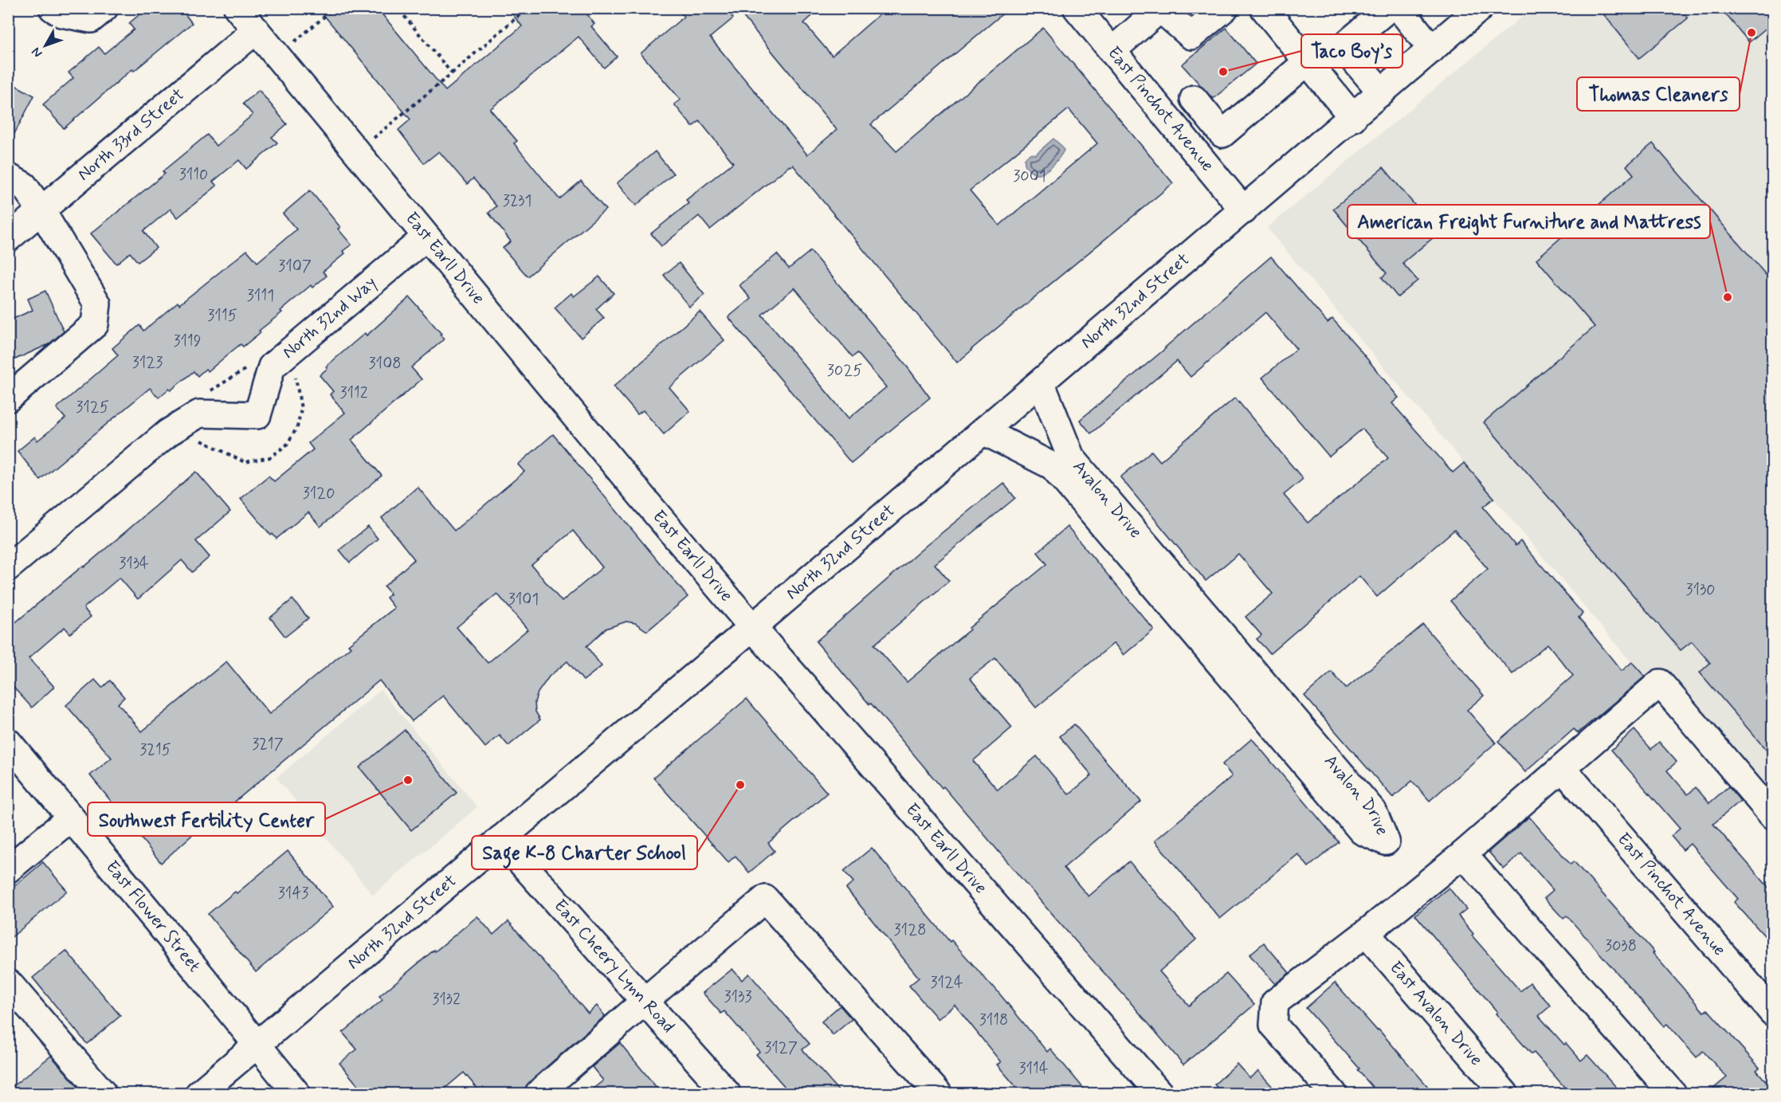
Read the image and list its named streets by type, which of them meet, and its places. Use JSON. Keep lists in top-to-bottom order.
{
  "streets": {
    "street": [
      "East Pinchot Avenue",
      "North 33rd Street",
      "East Earll Drive",
      "North 32nd Street",
      "North 32nd Way",
      "Avalon Drive",
      "East Flower Street",
      "East Cheery Lynn Road",
      "East Avalon Drive"
    ]
  },
  "crossings": [
    ["East Pinchot Avenue", "North 32nd Street"],
    ["North 33rd Street", "East Earll Drive"],
    ["East Earll Drive", "North 32nd Street"],
    ["East Earll Drive", "North 32nd Way"],
    ["North 32nd Street", "Avalon Drive"],
    ["North 32nd Street", "East Flower Street"],
    ["North 32nd Street", "East Cheery Lynn Road"]
  ],
  "places": [
    "Thomas Cleaners",
    "Taco Boy’s",
    "American Freight Furniture and Mattress",
    "Southwest Fertility Center",
    "Sage K-8 Charter School"
  ],
  "house_numbers": [
    "3110",
    "3001",
    "3231",
    "3107",
    "3111",
    "3115",
    "3119",
    "3123",
    "3108",
    "3025",
    "3112",
    "3125",
    "3120",
    "3134",
    "3130",
    "3101",
    "3217",
    "3215",
    "3143",
    "3128",
    "3038",
    "3124",
    "3133",
    "3132",
    "3118",
    "3127",
    "3114"
  ],
  "north": "bottom left"
}
